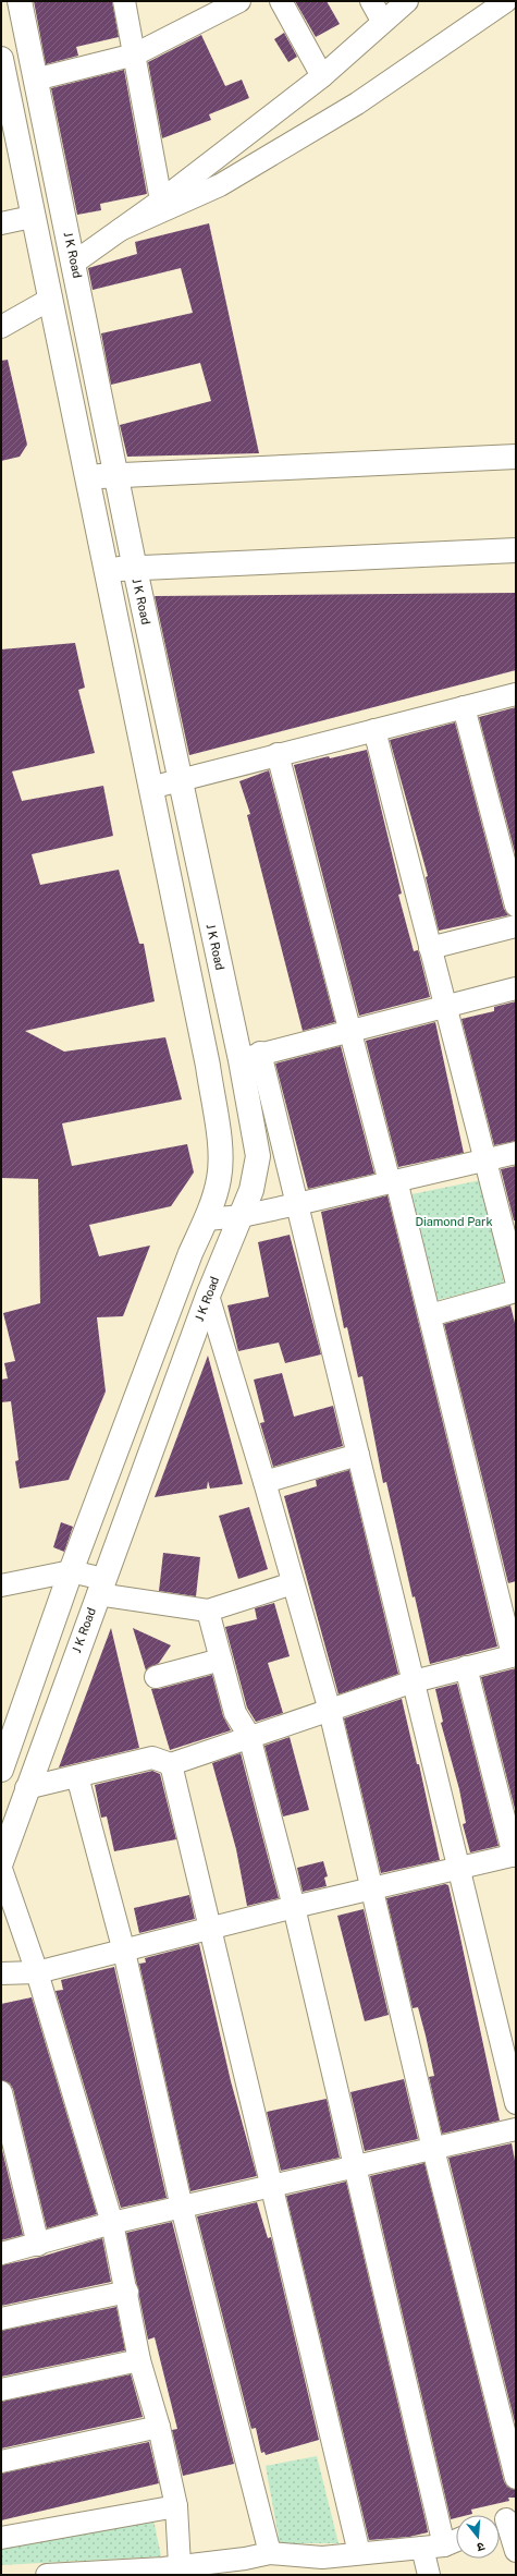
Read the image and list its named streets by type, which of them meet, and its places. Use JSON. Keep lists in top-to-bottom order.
{
  "streets": {
    "main road": ["J K Road"]
  },
  "parks": ["Diamond Park"],
  "north": "bottom"
}
